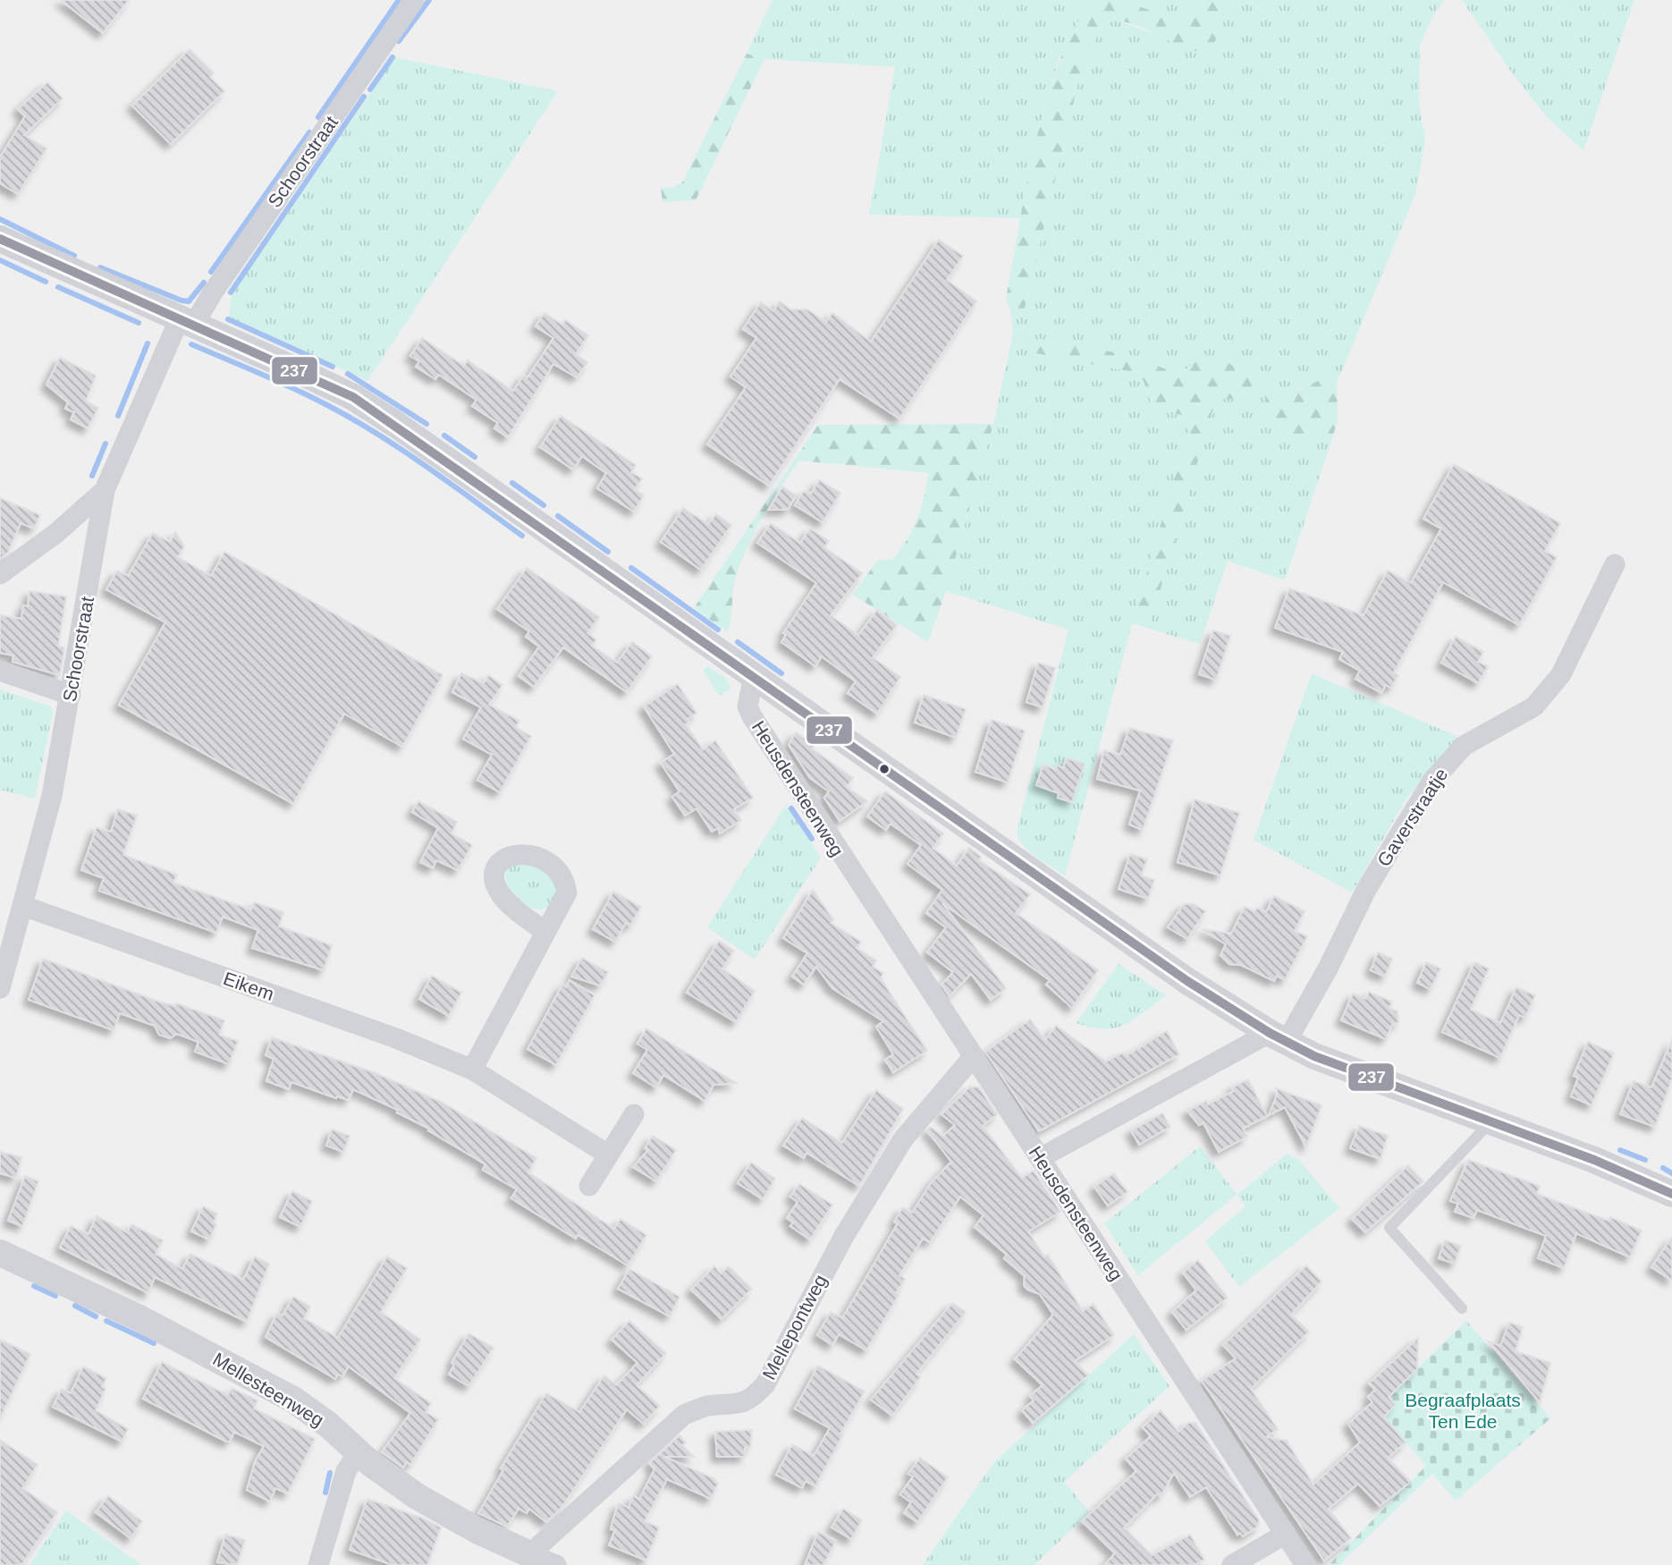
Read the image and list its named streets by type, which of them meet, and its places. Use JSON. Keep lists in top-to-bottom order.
{
  "streets": {
    "street": [
      "Schoorstraat",
      "Heusdensteenweg",
      "Gaverstraatje",
      "Eikem",
      "Mellepontweg",
      "Mellesteenweg"
    ]
  },
  "crossings": [
    ["Schoorstraat", "Eikem"],
    ["Heusdensteenweg", "Mellepontweg"],
    ["Mellepontweg", "Mellesteenweg"]
  ],
  "parks": ["Begraafplaats Ten Ede"],
  "lines": ["transit line 237"]
}
